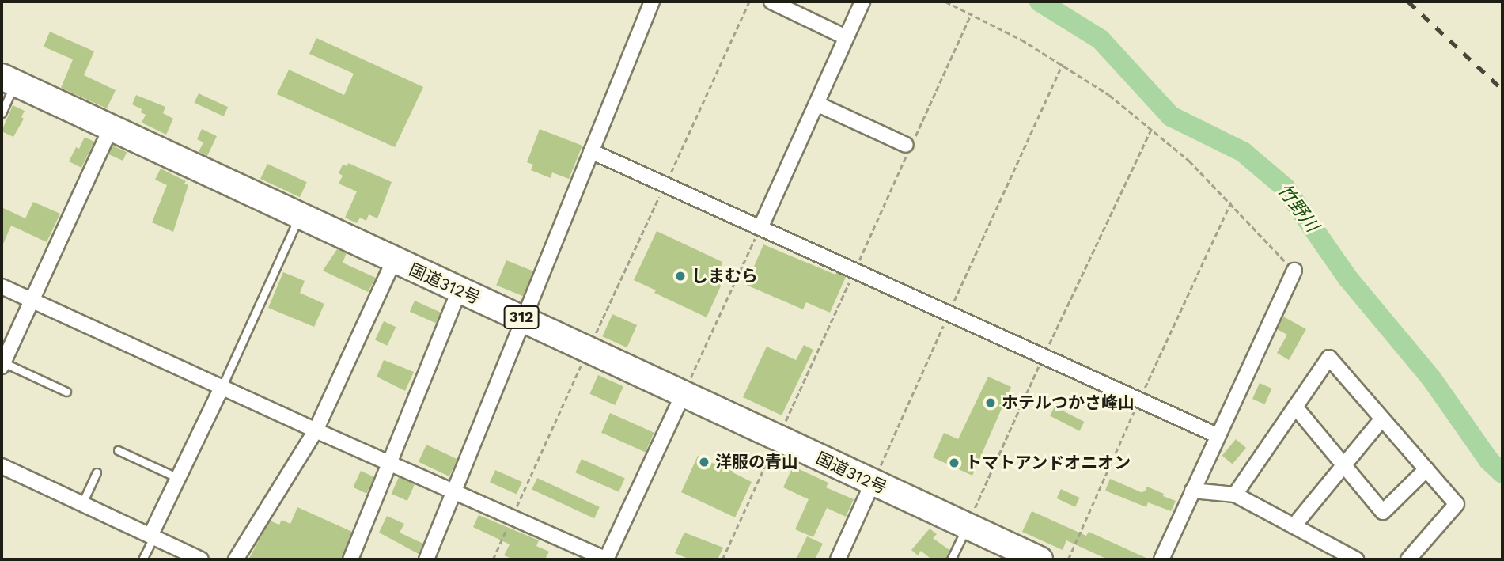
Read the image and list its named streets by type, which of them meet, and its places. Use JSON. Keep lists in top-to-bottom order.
{
  "streets": {
    "highway": ["国道312号", "312"]
  },
  "water": ["竹野川"],
  "places": [
    "しまむら",
    "ホテルつかさ峰山",
    "洋服の青山",
    "トマトアンドオニオン"
  ]
}
